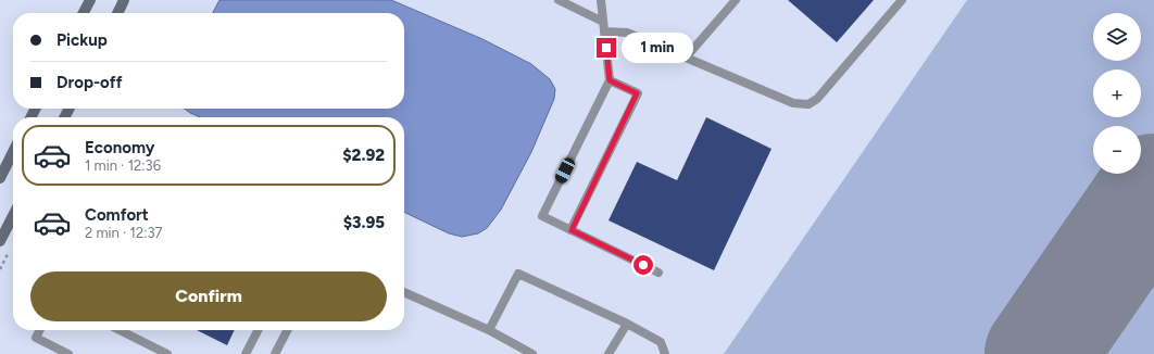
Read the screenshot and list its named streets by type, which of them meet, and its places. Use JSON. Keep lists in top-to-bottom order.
{
  "page": {
    "map_buttons": ["+", "−"],
    "banner": ["Pickup", "Drop-off"],
    "bubble": "1 min",
    "list": [
      {
        "name": "Economy",
        "note": "1 min · 12:36",
        "value": "$2.92"
      },
      {
        "name": "Comfort",
        "note": "2 min · 12:37",
        "value": "$3.95"
      }
    ],
    "buttons": "Confirm"
  }
}
